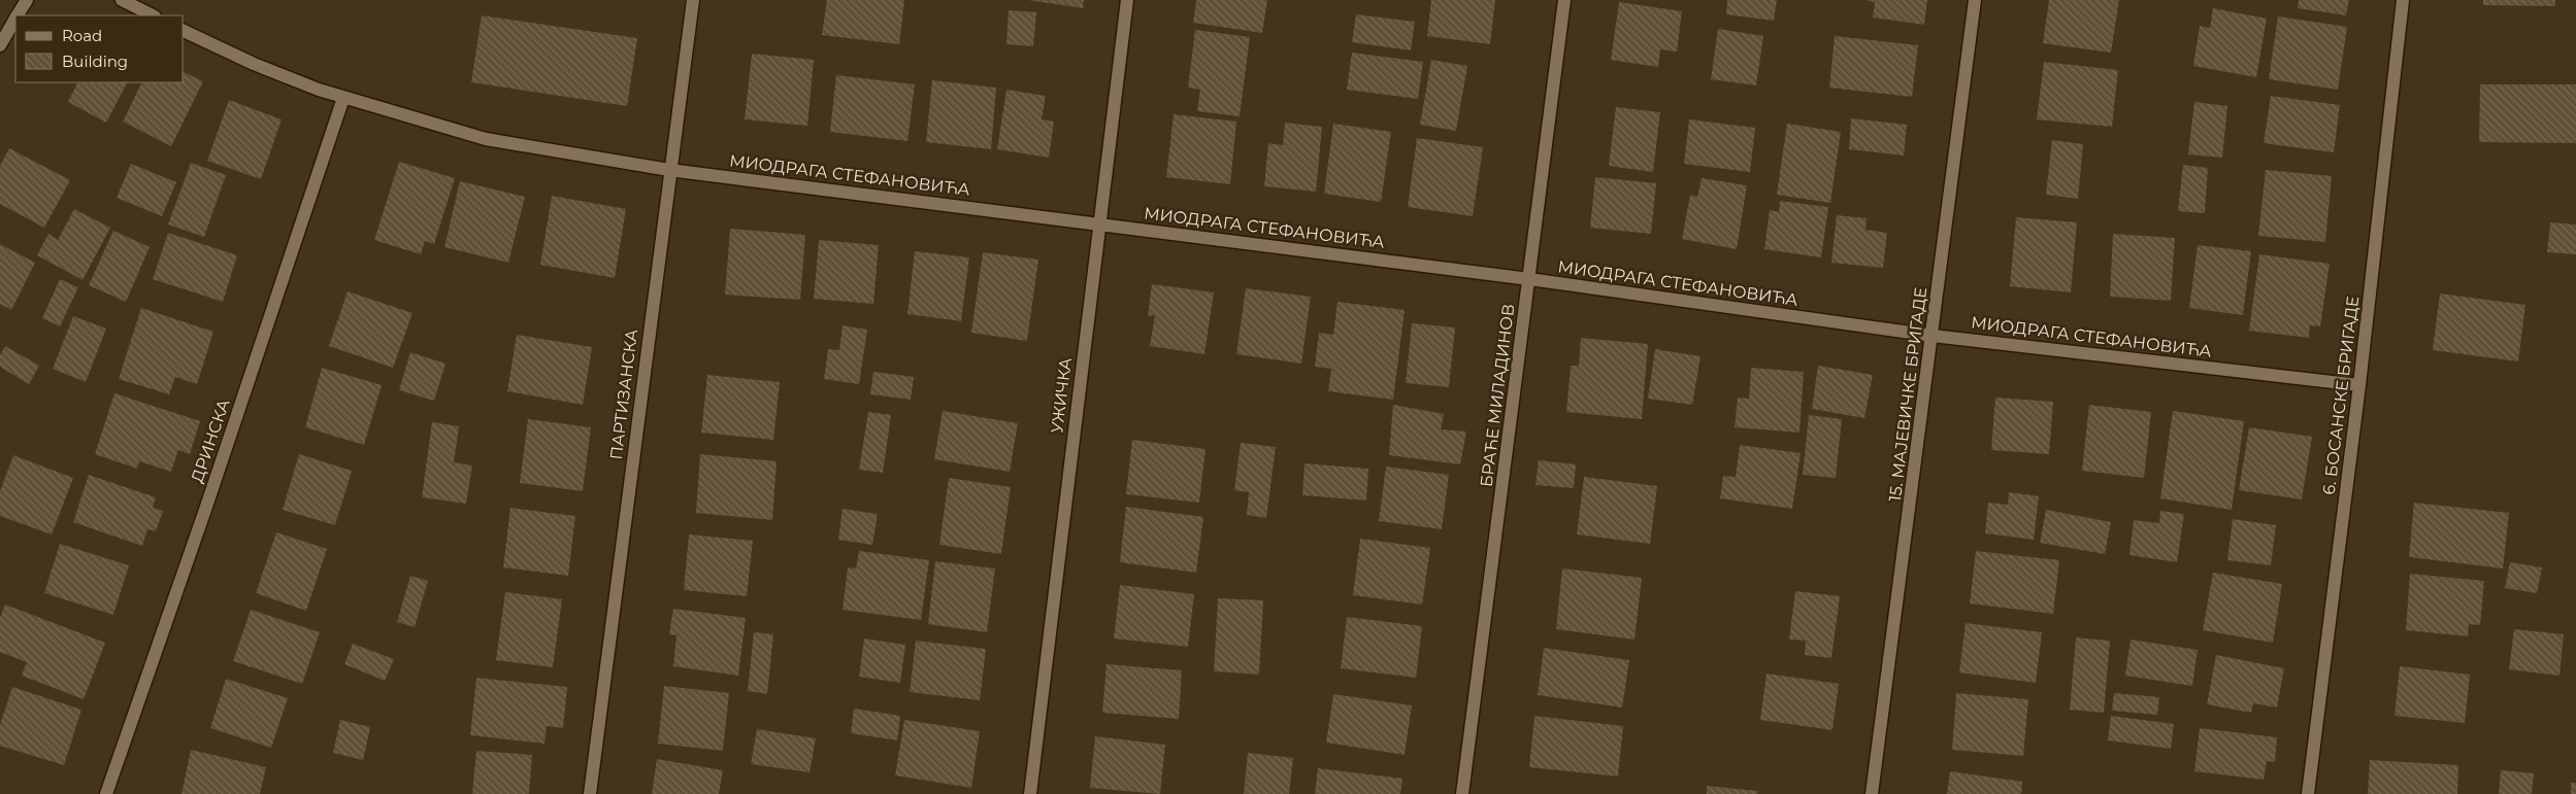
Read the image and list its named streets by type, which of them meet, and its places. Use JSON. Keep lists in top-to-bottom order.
{
  "streets": {
    "street": [
      "МИОДРАГА СТЕФАНОВИЋА",
      "ПАРТИЗАНСКА",
      "15. МАЈЕВИЧКЕ БРИГАДЕ",
      "УЖИЧКА",
      "БРАЋЕ МИЛАДИНОВ",
      "6. БОСАНСКЕ БРИГАДЕ",
      "ДРИНСКА"
    ]
  },
  "crossings": [
    ["МИОДРАГА СТЕФАНОВИЋА", "ПАРТИЗАНСКА"],
    ["МИОДРАГА СТЕФАНОВИЋА", "15. МАЈЕВИЧКЕ БРИГАДЕ"],
    ["МИОДРАГА СТЕФАНОВИЋА", "УЖИЧКА"],
    ["МИОДРАГА СТЕФАНОВИЋА", "БРАЋЕ МИЛАДИНОВ"],
    ["МИОДРАГА СТЕФАНОВИЋА", "6. БОСАНСКЕ БРИГАДЕ"],
    ["МИОДРАГА СТЕФАНОВИЋА", "ДРИНСКА"]
  ],
  "legend": ["Road", "Building"]
}
